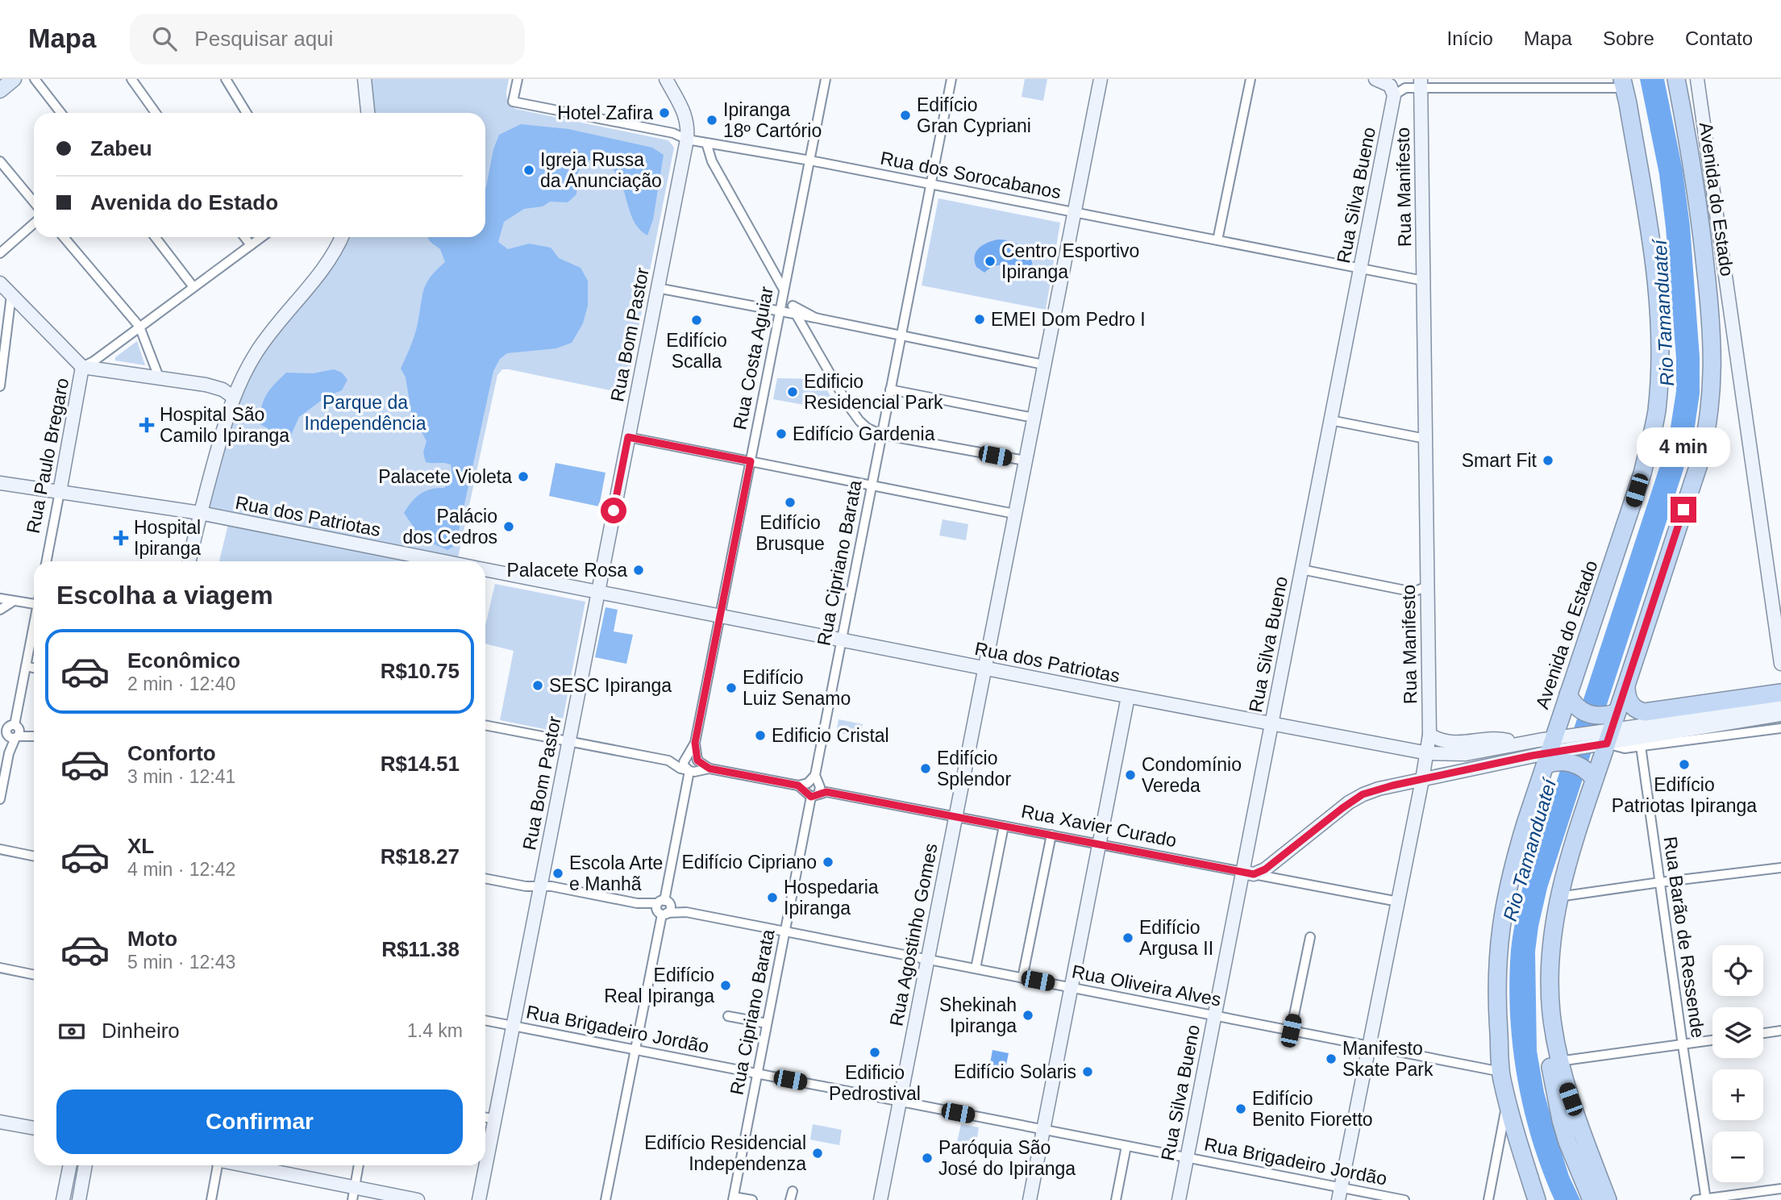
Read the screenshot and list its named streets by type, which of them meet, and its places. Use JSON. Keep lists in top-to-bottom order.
{
  "streets": {
    "highway": ["Avenida do Estado"],
    "main road": [
      "Rua Manifesto",
      "Rua Silva Bueno",
      "Rua Bom Pastor",
      "Rua Paulo Bregaro",
      "Rua dos Patriotas",
      "Rua Agostinho Gomes"
    ],
    "street": [
      "Rua dos Sorocabanos",
      "Rua Costa Aguiar",
      "Rua Cipriano Barata",
      "Rua Xavier Curado",
      "Rua Barão de Ressende",
      "Rua Oliveira Alves",
      "Rua Brigadeiro Jordão"
    ]
  },
  "crossings": [
    ["Rua dos Sorocabanos", "Rua Manifesto"],
    ["Rua dos Sorocabanos", "Rua Silva Bueno"],
    ["Rua dos Sorocabanos", "Rua Bom Pastor"],
    ["Rua dos Sorocabanos", "Rua Costa Aguiar"],
    ["Rua dos Sorocabanos", "Rua Cipriano Barata"],
    ["Rua dos Sorocabanos", "Rua Agostinho Gomes"],
    ["Rua Manifesto", "Rua dos Patriotas"],
    ["Rua Manifesto", "Rua Xavier Curado"],
    ["Rua Manifesto", "Rua Oliveira Alves"],
    ["Rua Manifesto", "Rua Brigadeiro Jordão"],
    ["Rua Silva Bueno", "Rua dos Patriotas"],
    ["Rua Silva Bueno", "Rua Xavier Curado"],
    ["Rua Silva Bueno", "Rua Oliveira Alves"],
    ["Rua Silva Bueno", "Rua Brigadeiro Jordão"],
    ["Avenida do Estado", "Rua dos Patriotas"],
    ["Avenida do Estado", "Rua Oliveira Alves"],
    ["Rua Bom Pastor", "Rua dos Patriotas"],
    ["Rua Bom Pastor", "Rua Oliveira Alves"],
    ["Rua Bom Pastor", "Rua Brigadeiro Jordão"],
    ["Rua Costa Aguiar", "Rua dos Patriotas"],
    ["Rua Costa Aguiar", "Rua Oliveira Alves"],
    ["Rua Costa Aguiar", "Rua Brigadeiro Jordão"],
    ["Rua Paulo Bregaro", "Rua dos Patriotas"],
    ["Rua dos Patriotas", "Rua Cipriano Barata"],
    ["Rua dos Patriotas", "Rua Xavier Curado"],
    ["Rua dos Patriotas", "Rua Agostinho Gomes"],
    ["Rua dos Patriotas", "Rua Barão de Ressende"],
    ["Rua Cipriano Barata", "Rua Xavier Curado"],
    ["Rua Cipriano Barata", "Rua Oliveira Alves"],
    ["Rua Cipriano Barata", "Rua Brigadeiro Jordão"],
    ["Rua Xavier Curado", "Rua Agostinho Gomes"],
    ["Rua Agostinho Gomes", "Rua Oliveira Alves"],
    ["Rua Agostinho Gomes", "Rua Brigadeiro Jordão"]
  ],
  "water": ["Rio Tamanduateí"],
  "parks": ["Parque da Independência"],
  "places": {
    "other": [
      "Hotel Zafira",
      "Edifício Gran Cypriani",
      "Ipiranga 18º Cartório",
      "Igreja Russa da Anunciação",
      "Centro Esportivo Ipiranga",
      "EMEI Dom Pedro I",
      "Edifício Scalla",
      "Edificio Residencial Park",
      "Edifício Gardenia",
      "Smart Fit",
      "Palacete Violeta",
      "Edifício Brusque",
      "Palácio dos Cedros",
      "Palacete Rosa",
      "SESC Ipiranga",
      "Edifício Luiz Senamo",
      "Edificio Cristal",
      "Edifício Patriotas Ipiranga",
      "Edifício Splendor",
      "Condomínio Vereda",
      "Edifício Cipriano",
      "Escola Arte e Manhã",
      "Hospedaria Ipiranga",
      "Edifício Argusa II",
      "Edifício Real Ipiranga",
      "Shekinah Ipiranga",
      "Edificio Pedrostival",
      "Manifesto Skate Park",
      "Edifício Solaris",
      "Edifício Benito Fioretto",
      "Edifício Residencial Independenza",
      "Paróquia São José do Ipiranga"
    ],
    "health": ["Hospital São Camilo Ipiranga", "Hospital Ipiranga"]
  },
  "page": {
    "header": "Mapa",
    "search": "Pesquisar aqui",
    "nav": [
      "Início",
      "Mapa",
      "Sobre",
      "Contato"
    ],
    "banner": ["Zabeu", "Avenida do Estado"],
    "bubble": "4 min",
    "heading": "Escolha a viagem",
    "list": [
      {
        "name": "Econômico",
        "note": "2 min · 12:40",
        "value": "R$10.75"
      },
      {
        "name": "Conforto",
        "note": "3 min · 12:41",
        "value": "R$14.51"
      },
      {
        "name": "XL",
        "note": "4 min · 12:42",
        "value": "R$18.27"
      },
      {
        "name": "Moto",
        "note": "5 min · 12:43",
        "value": "R$11.38"
      }
    ],
    "map_buttons": ["+", "−"],
    "pay": ["Dinheiro", "1.4 km"],
    "buttons": "Confirmar"
  }
}
